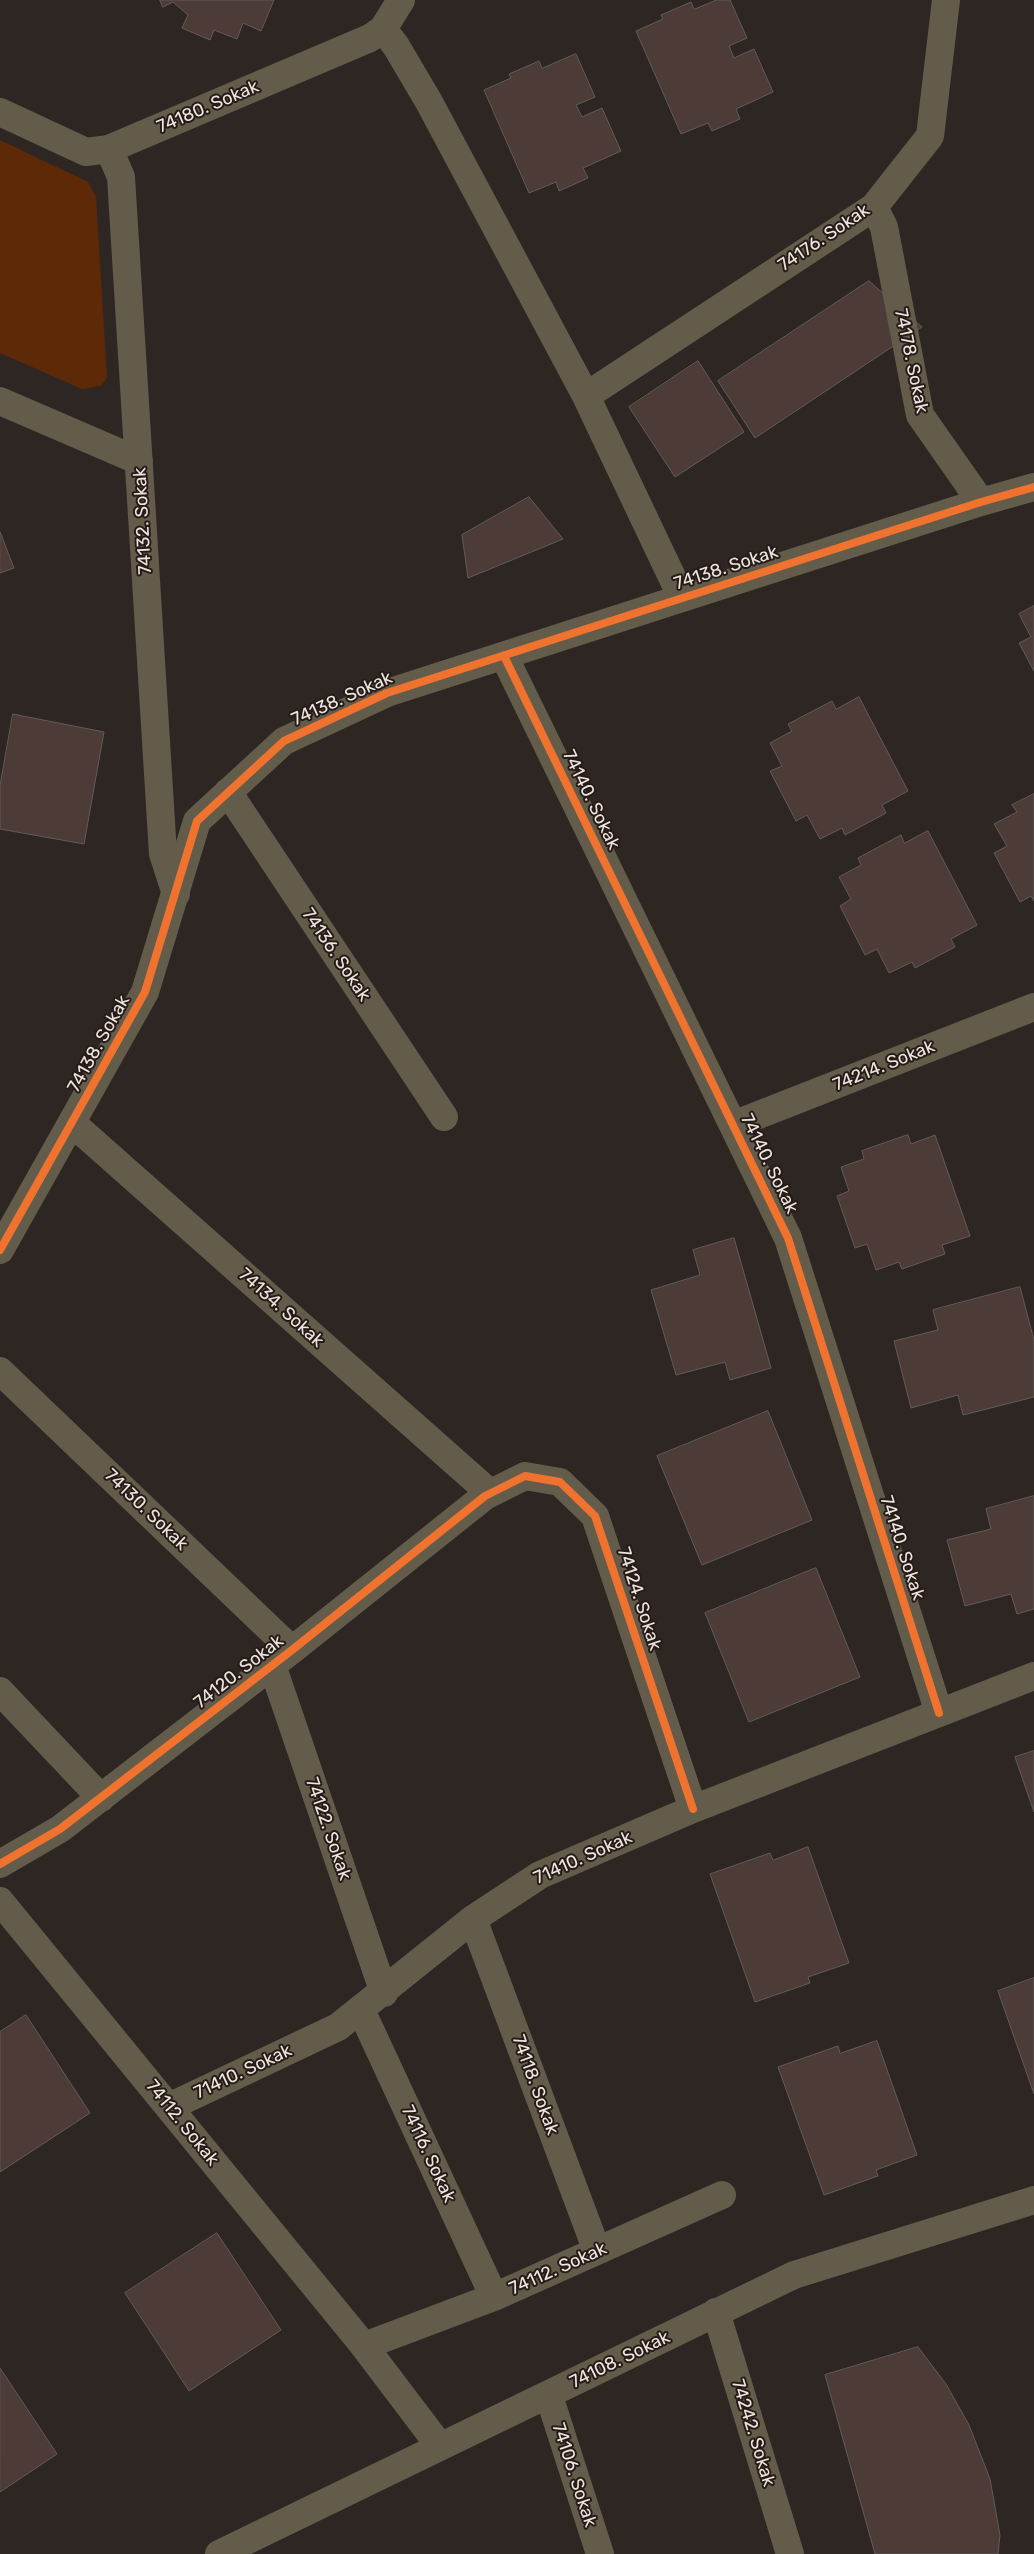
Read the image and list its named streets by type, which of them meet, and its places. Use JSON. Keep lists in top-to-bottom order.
{
  "streets": {
    "street": [
      "74180. Sokak",
      "74176. Sokak",
      "74178. Sokak",
      "74132. Sokak",
      "74138. Sokak",
      "74140. Sokak",
      "74136. Sokak",
      "74214. Sokak",
      "74134. Sokak",
      "74130. Sokak",
      "74124. Sokak",
      "74120. Sokak",
      "74122. Sokak",
      "71410. Sokak",
      "74118. Sokak",
      "74112. Sokak",
      "74116. Sokak",
      "74108. Sokak",
      "74242. Sokak",
      "74106. Sokak"
    ]
  },
  "crossings": [
    ["74180. Sokak", "74132. Sokak"],
    ["74176. Sokak", "74178. Sokak"],
    ["74178. Sokak", "74138. Sokak"],
    ["74132. Sokak", "74138. Sokak"],
    ["74138. Sokak", "74140. Sokak"],
    ["74138. Sokak", "74136. Sokak"],
    ["74138. Sokak", "74134. Sokak"],
    ["74140. Sokak", "74214. Sokak"],
    ["74140. Sokak", "71410. Sokak"],
    ["74134. Sokak", "74124. Sokak"],
    ["74134. Sokak", "74120. Sokak"],
    ["74130. Sokak", "74120. Sokak"],
    ["74130. Sokak", "74122. Sokak"],
    ["74124. Sokak", "74120. Sokak"],
    ["74124. Sokak", "71410. Sokak"],
    ["74120. Sokak", "74122. Sokak"],
    ["74122. Sokak", "71410. Sokak"],
    ["71410. Sokak", "74118. Sokak"],
    ["71410. Sokak", "74112. Sokak"],
    ["71410. Sokak", "74116. Sokak"],
    ["74118. Sokak", "74112. Sokak"],
    ["74112. Sokak", "74116. Sokak"],
    ["74112. Sokak", "74108. Sokak"],
    ["74108. Sokak", "74242. Sokak"],
    ["74108. Sokak", "74106. Sokak"]
  ]
}
